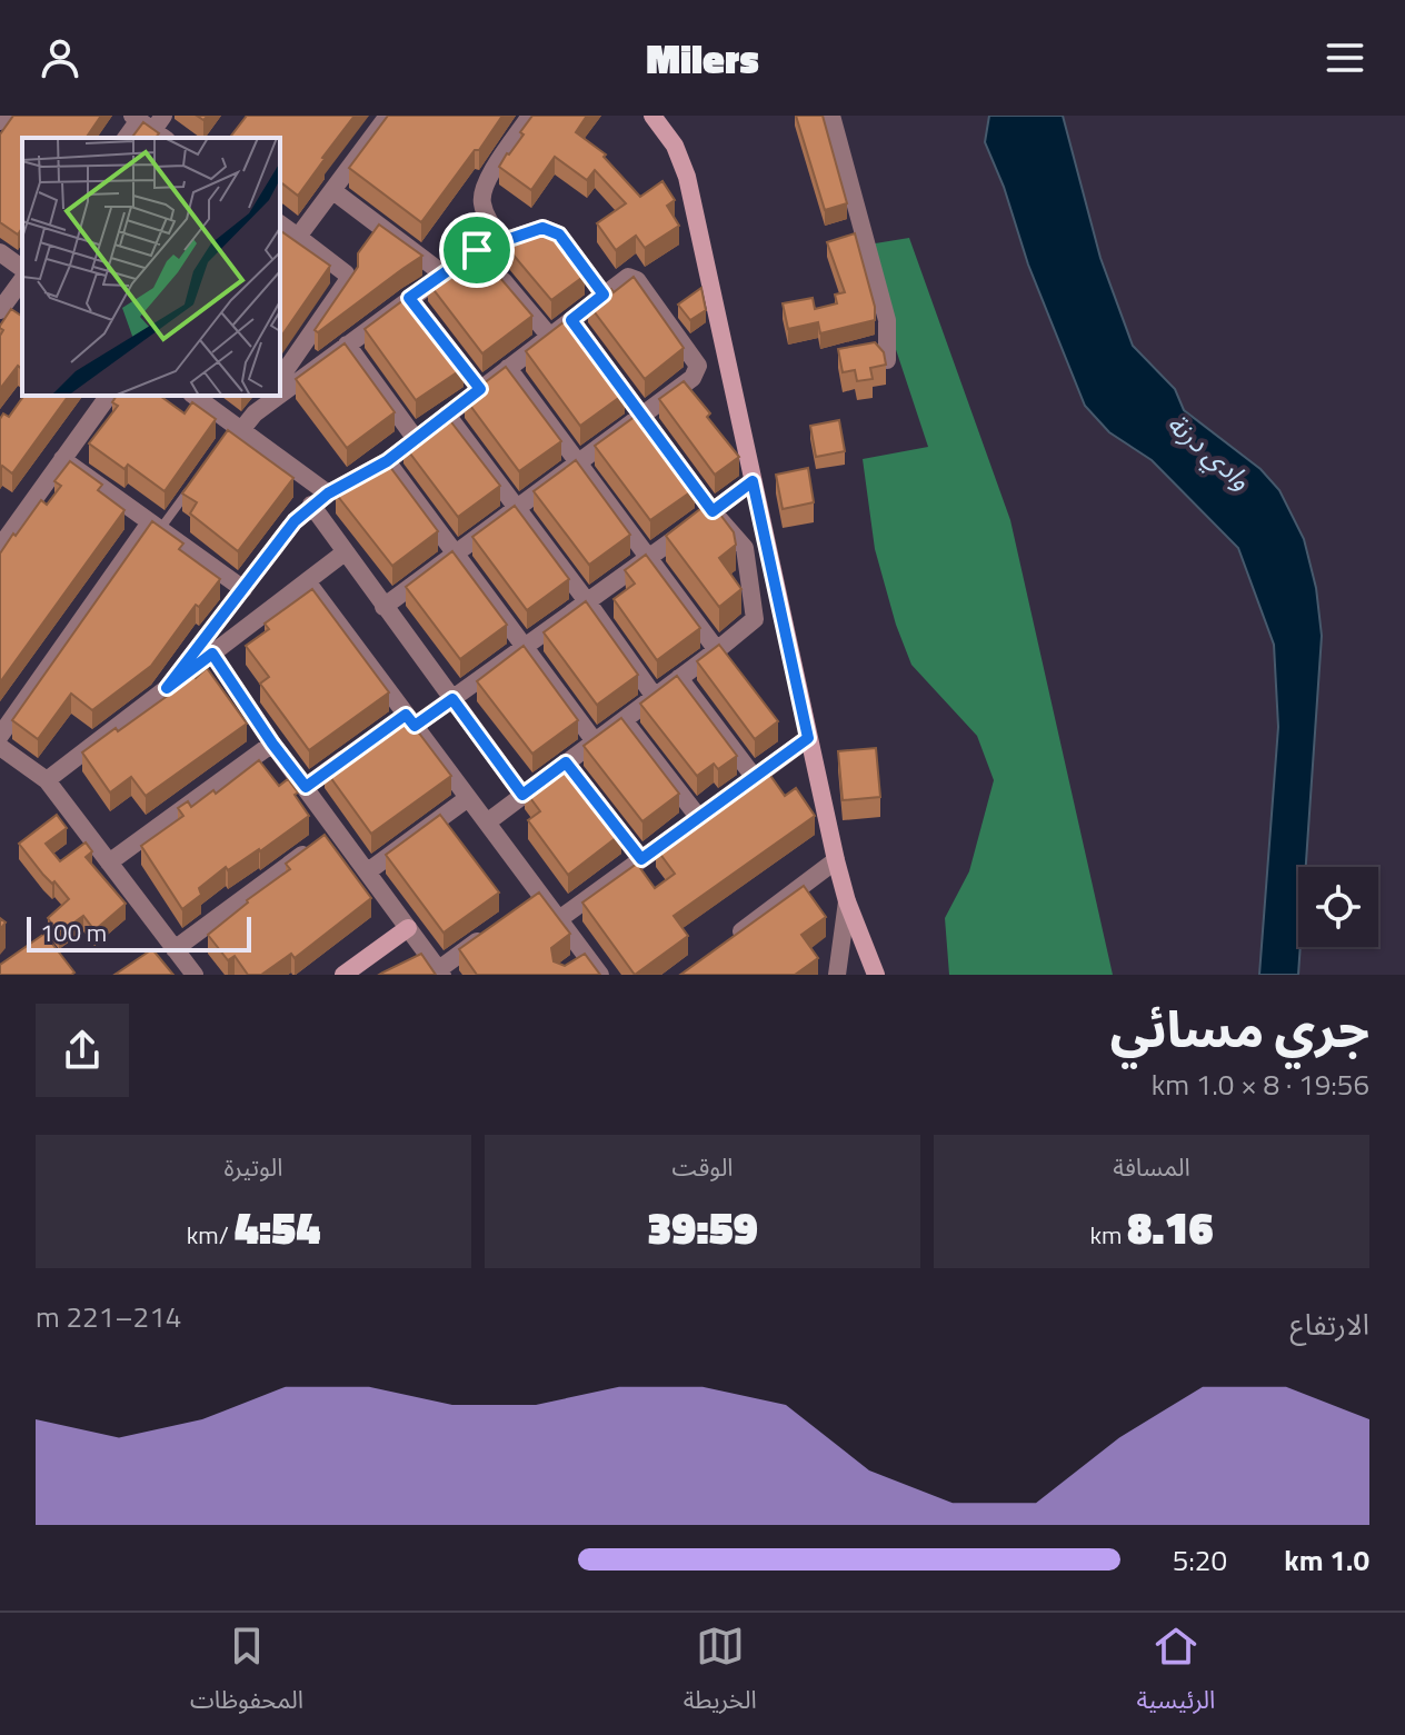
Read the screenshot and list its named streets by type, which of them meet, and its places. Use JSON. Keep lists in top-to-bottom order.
{
  "water": ["وادي درنة"],
  "scale_bar": "100 m",
  "page": {
    "header": "Milers",
    "scale": "100 m",
    "heading": ["جري مسائي", "19:56 · 8 × 1.0 km"],
    "stats": [
      ["المسافة", "8.16 km"],
      ["الوقت", "39:59"],
      ["الوتيرة", "4:54 /km"]
    ],
    "chart": ["الارتفاع", "214–221 m"],
    "list": [
      {
        "name": "1.0 km",
        "note": "5:20"
      }
    ],
    "tabs": ["الرئيسية", "الخريطة", "المحفوظات"]
  }
}
